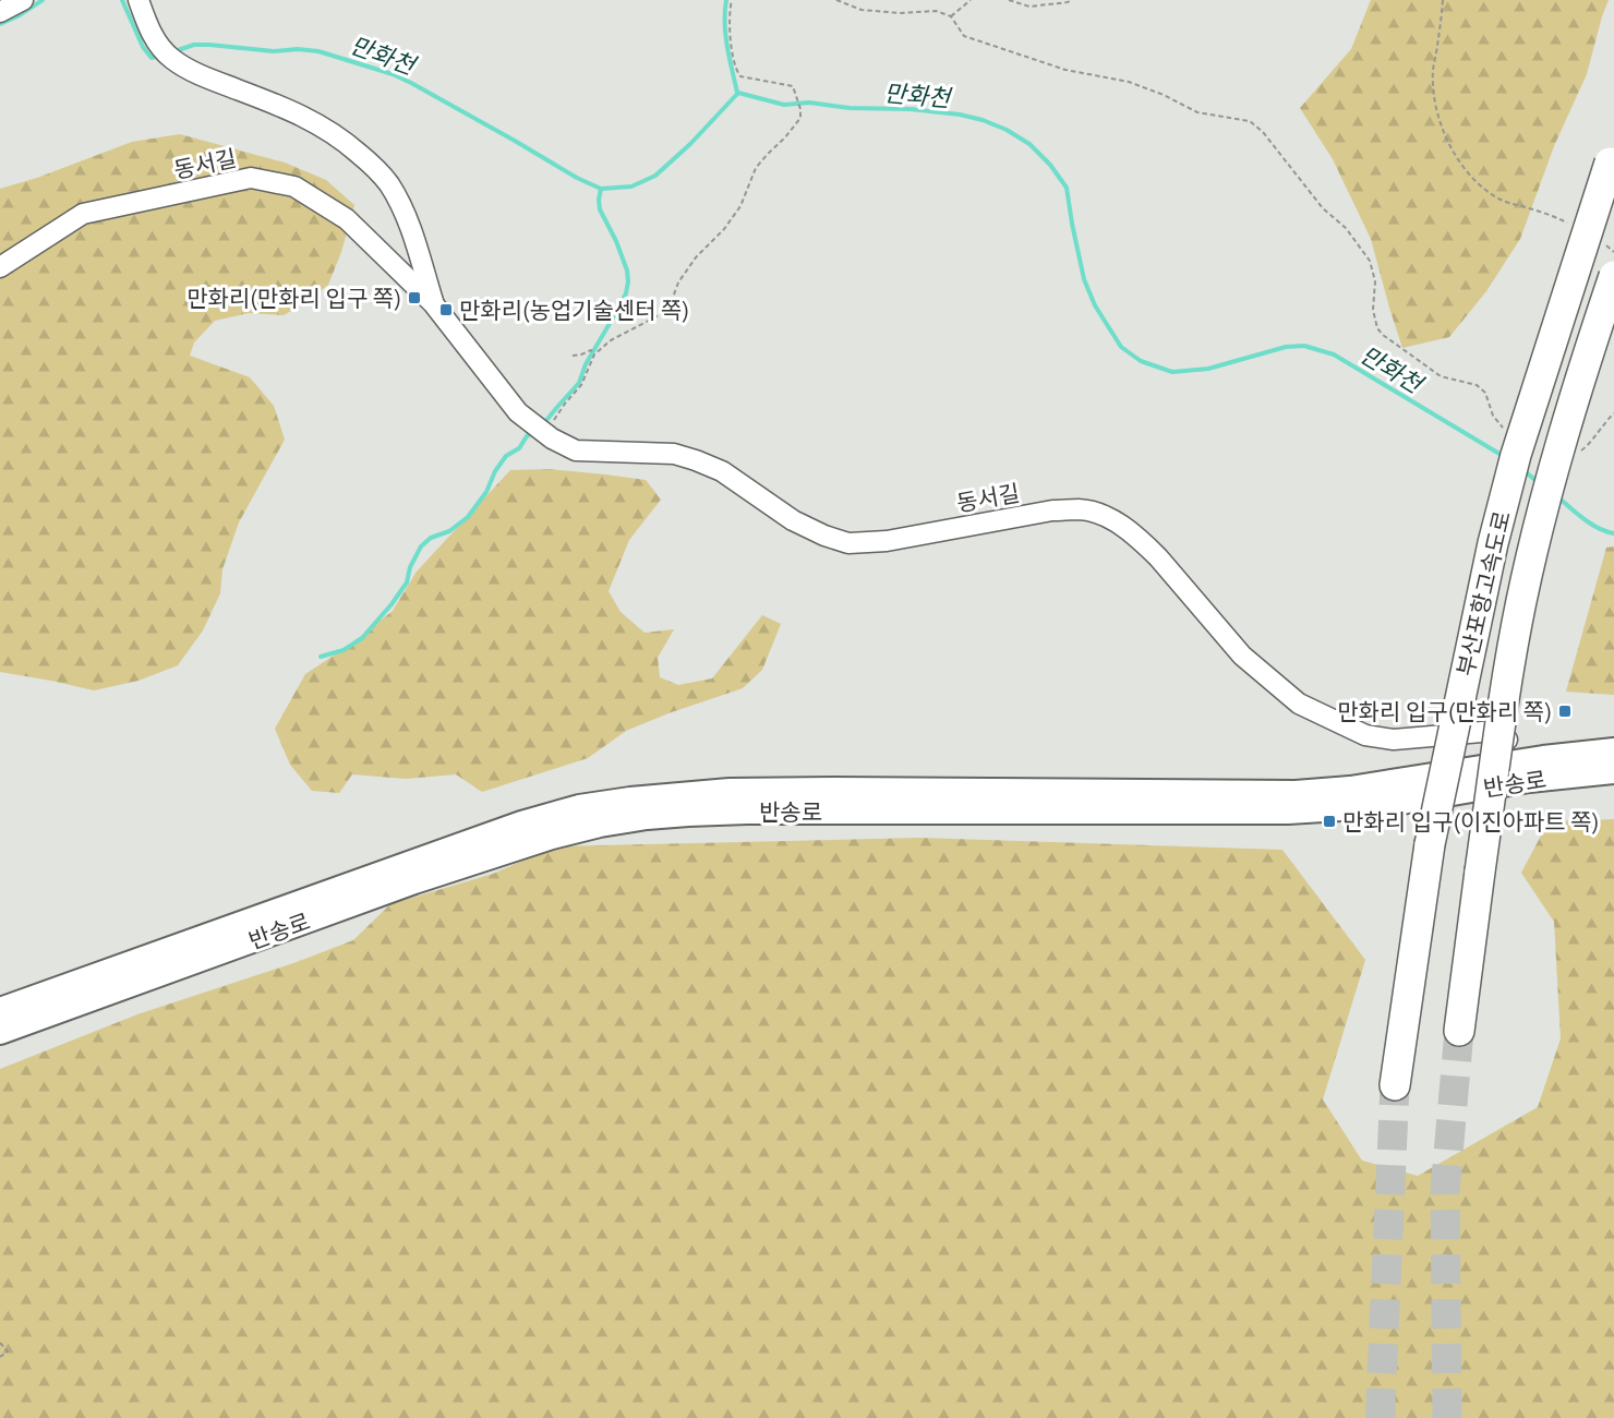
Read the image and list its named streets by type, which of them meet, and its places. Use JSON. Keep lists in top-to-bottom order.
{
  "streets": {
    "highway": ["부산포항고속도로"],
    "main road": ["반송로"],
    "street": ["동서길"]
  },
  "crossings": [
    ["동서길", "반송로"]
  ],
  "water": ["만화천"],
  "places": {
    "transit": [
      "만화리(만화리 입구 쪽)",
      "만화리(농업기술센터 쪽)",
      "만화리 입구(만화리 쪽)",
      "만화리 입구(이진아파트 쪽)"
    ]
  }
}
